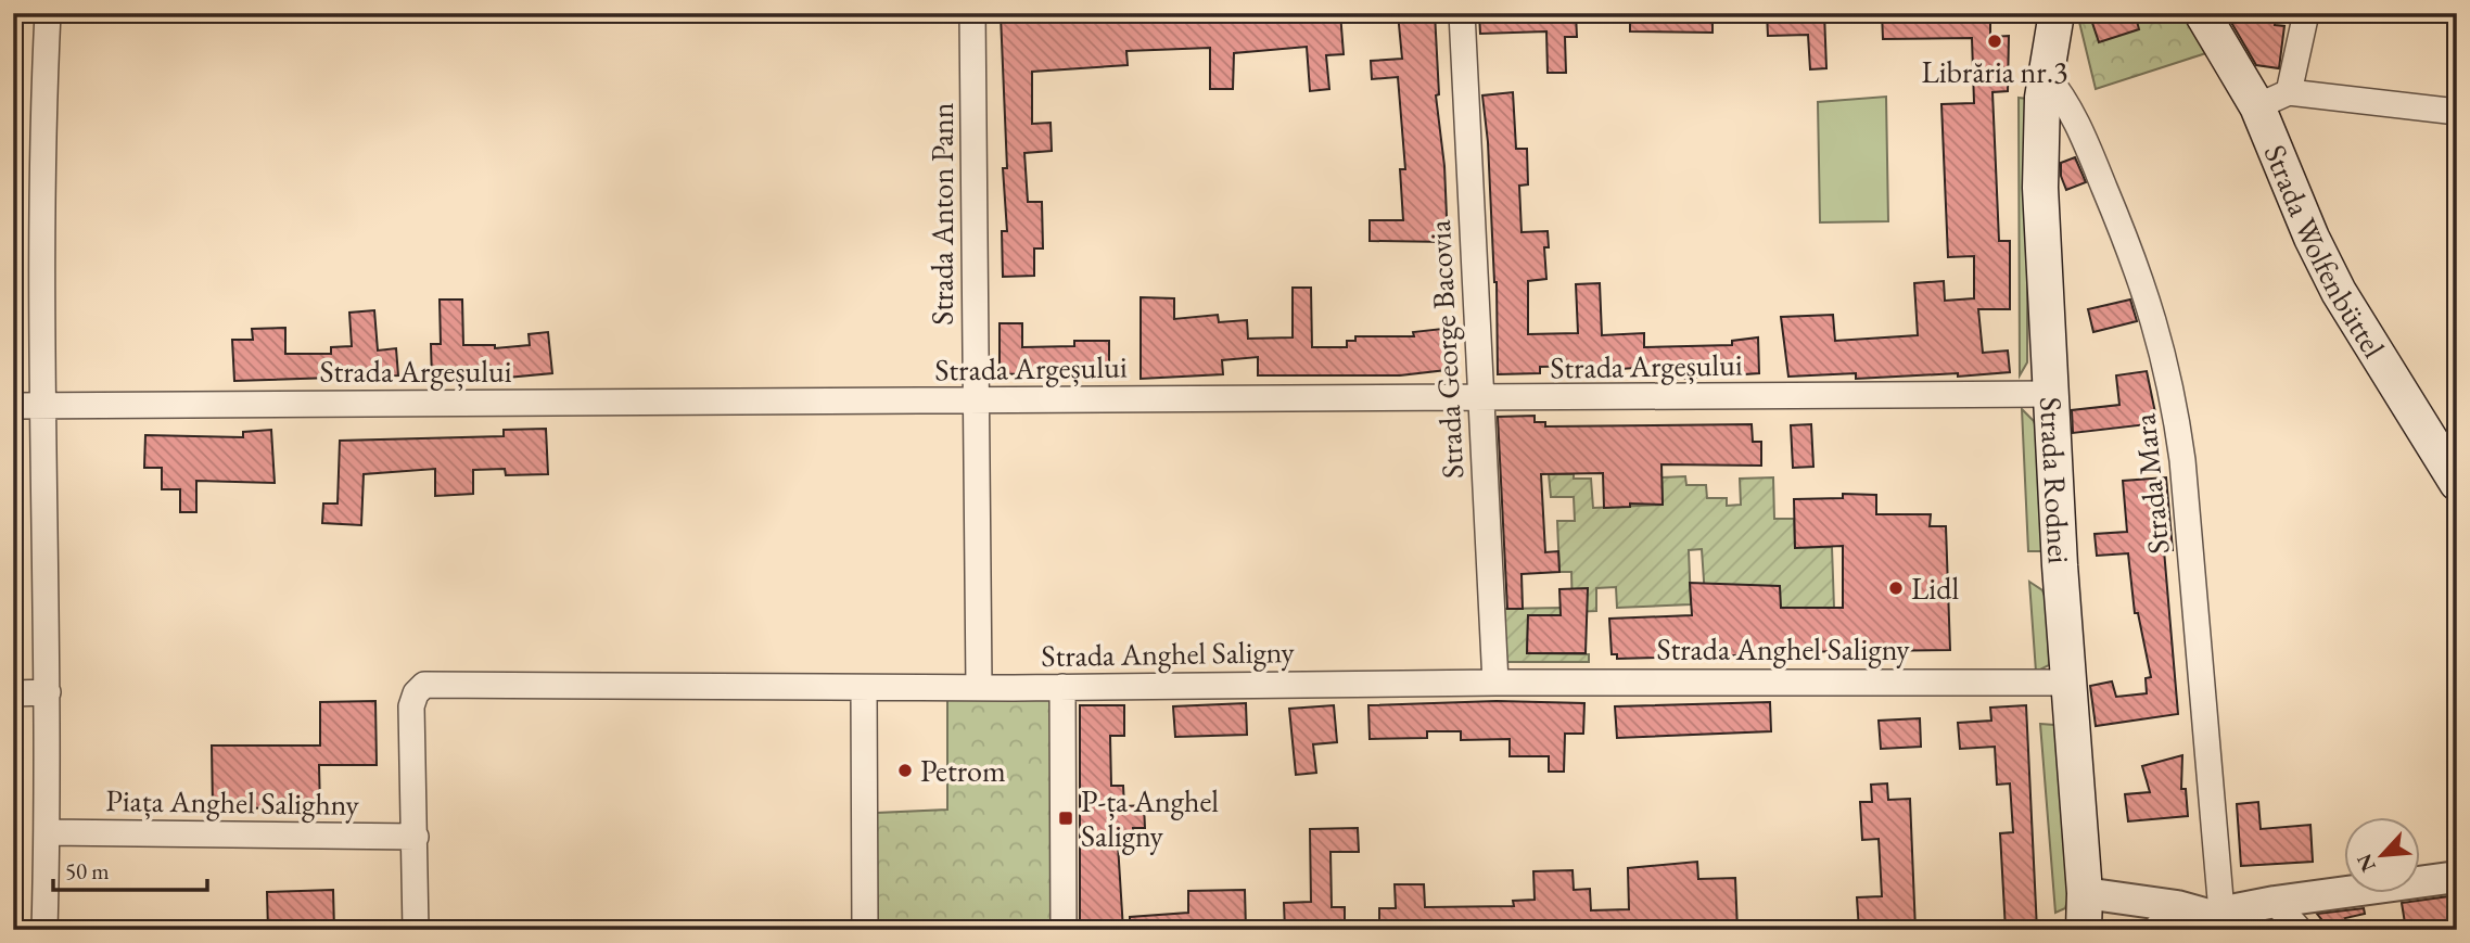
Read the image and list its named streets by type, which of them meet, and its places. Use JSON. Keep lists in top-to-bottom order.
{
  "streets": {
    "main road": ["Strada Wolfenbüttel", "Strada Rodnei"],
    "street": [
      "Strada Anton Pann",
      "Strada George Bacovia",
      "Strada Argeșului",
      "Strada Mara",
      "Strada Anghel Saligny",
      "Piața Anghel Salighny"
    ]
  },
  "crossings": [
    ["Strada Anton Pann", "Strada Argeșului"],
    ["Strada Anton Pann", "Strada Anghel Saligny"],
    ["Strada George Bacovia", "Strada Argeșului"],
    ["Strada George Bacovia", "Strada Anghel Saligny"],
    ["Strada Argeșului", "Strada Rodnei"],
    ["Strada Rodnei", "Strada Mara"],
    ["Strada Rodnei", "Strada Anghel Saligny"],
    ["Strada Anghel Saligny", "Piața Anghel Salighny"]
  ],
  "places": {
    "other": ["Librăria nr.3", "Lidl", "Petrom"],
    "transit": ["P-ța Anghel Saligny"]
  },
  "scale_bar": "50 m",
  "north": "bottom left"
}
